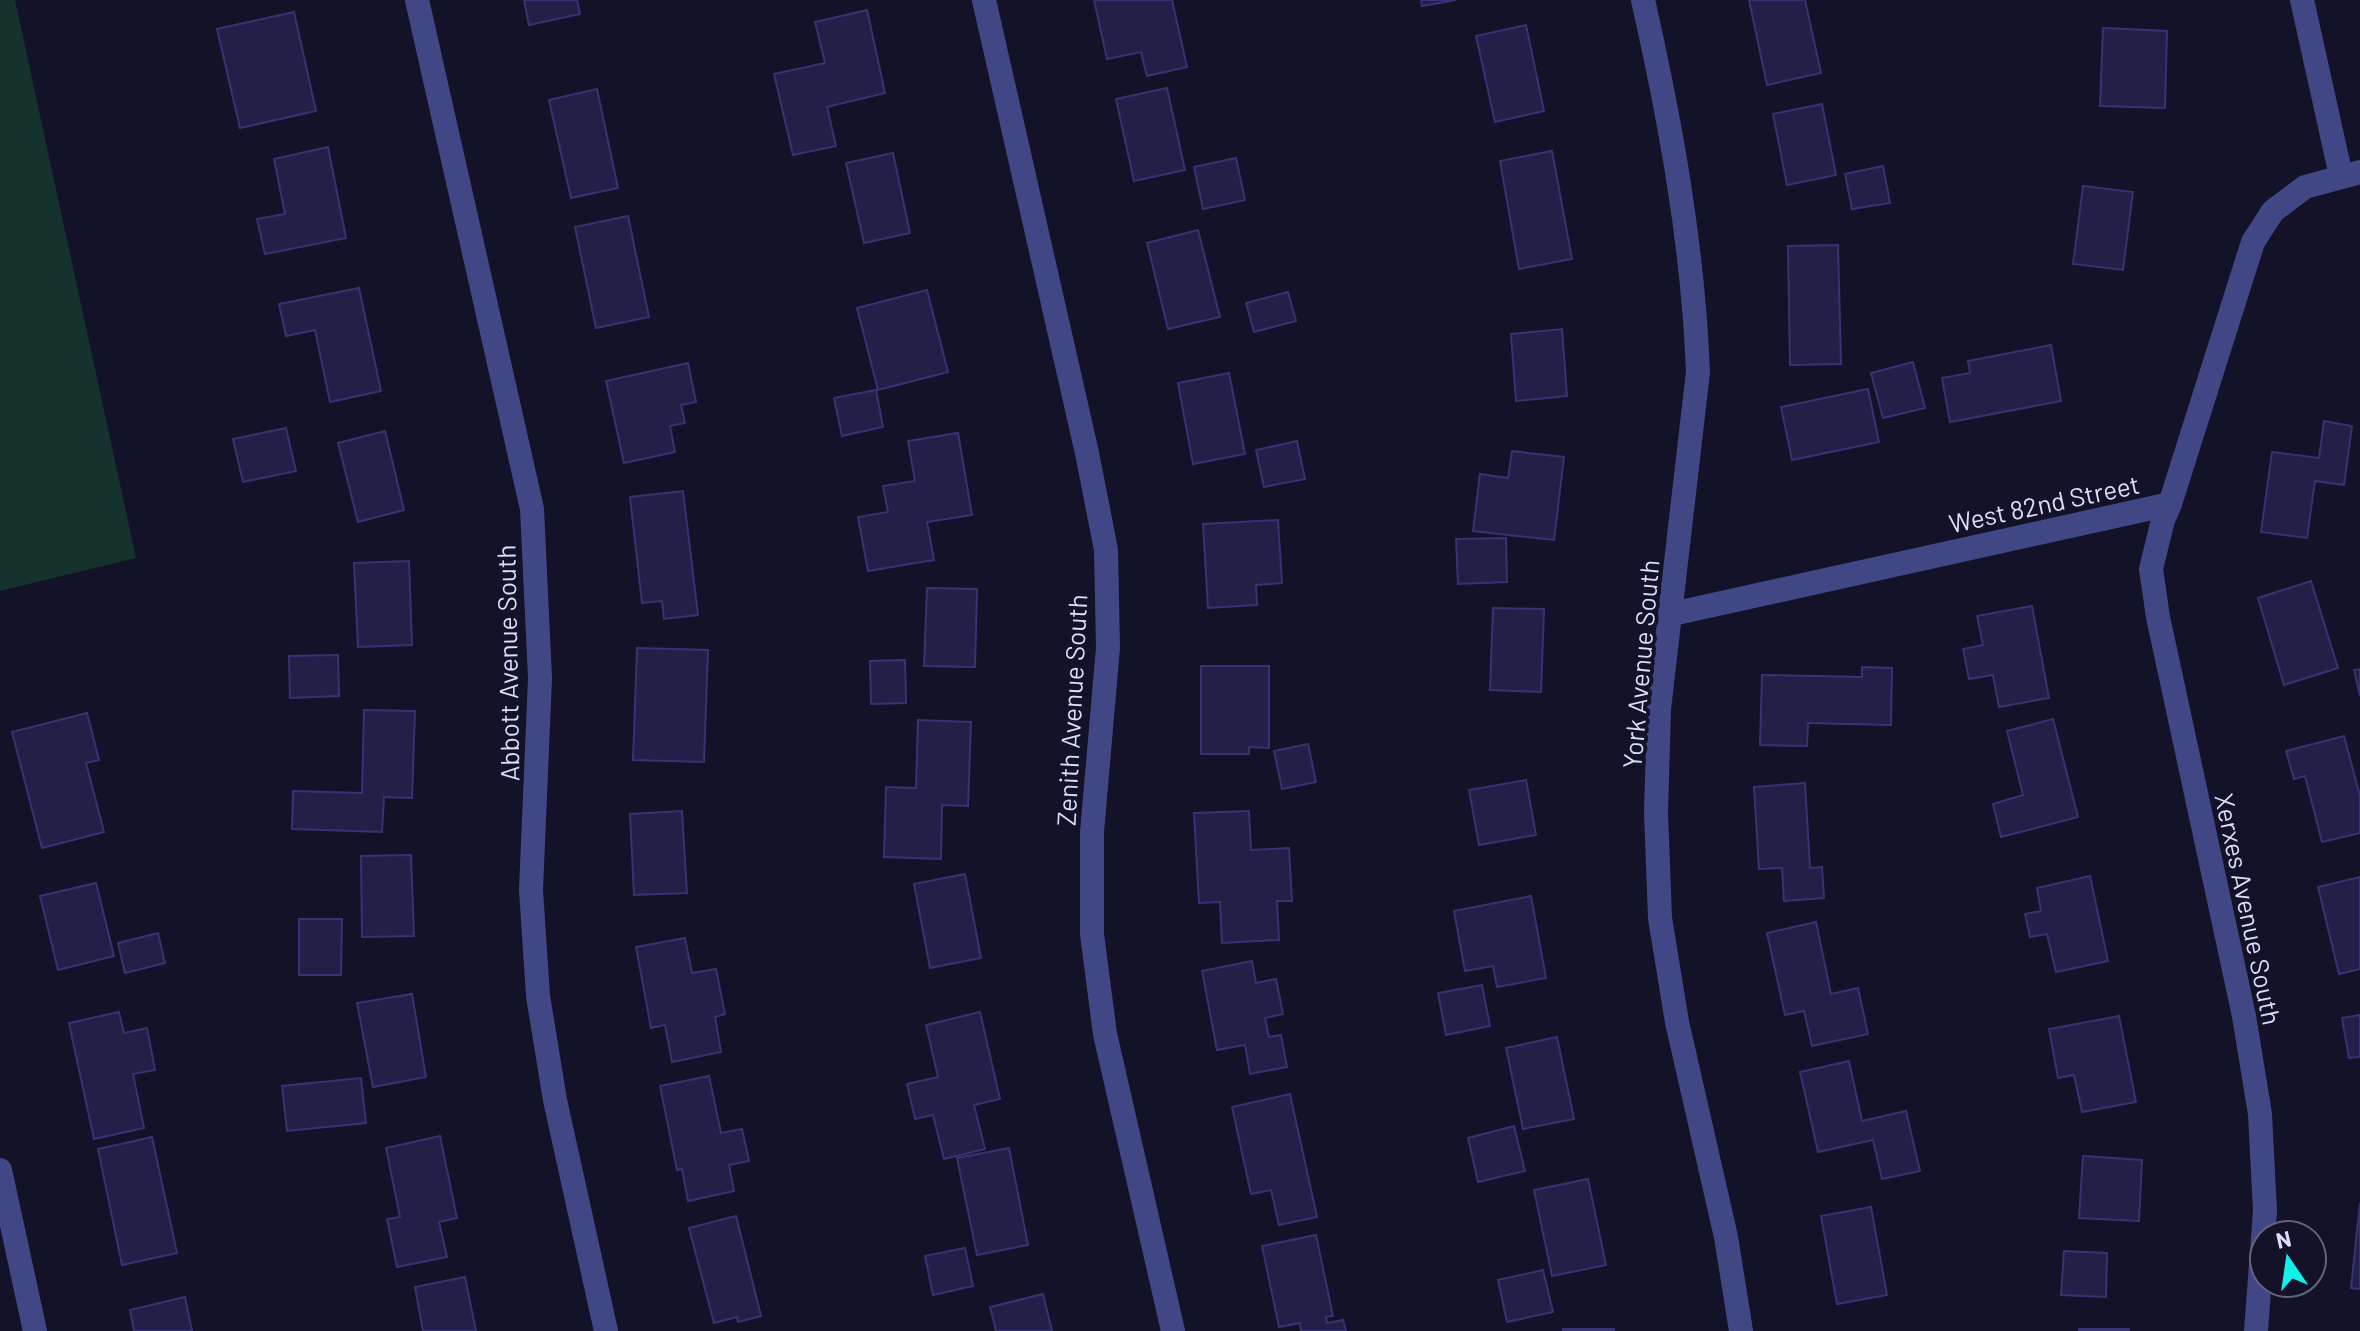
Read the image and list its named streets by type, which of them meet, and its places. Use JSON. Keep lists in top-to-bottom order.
{
  "streets": {
    "street": [
      "West 82nd Street",
      "Abbott Avenue South",
      "York Avenue South",
      "Zenith Avenue South",
      "Xerxes Avenue South"
    ]
  },
  "crossings": [
    ["West 82nd Street", "York Avenue South"],
    ["West 82nd Street", "Xerxes Avenue South"]
  ],
  "north": "top"
}
